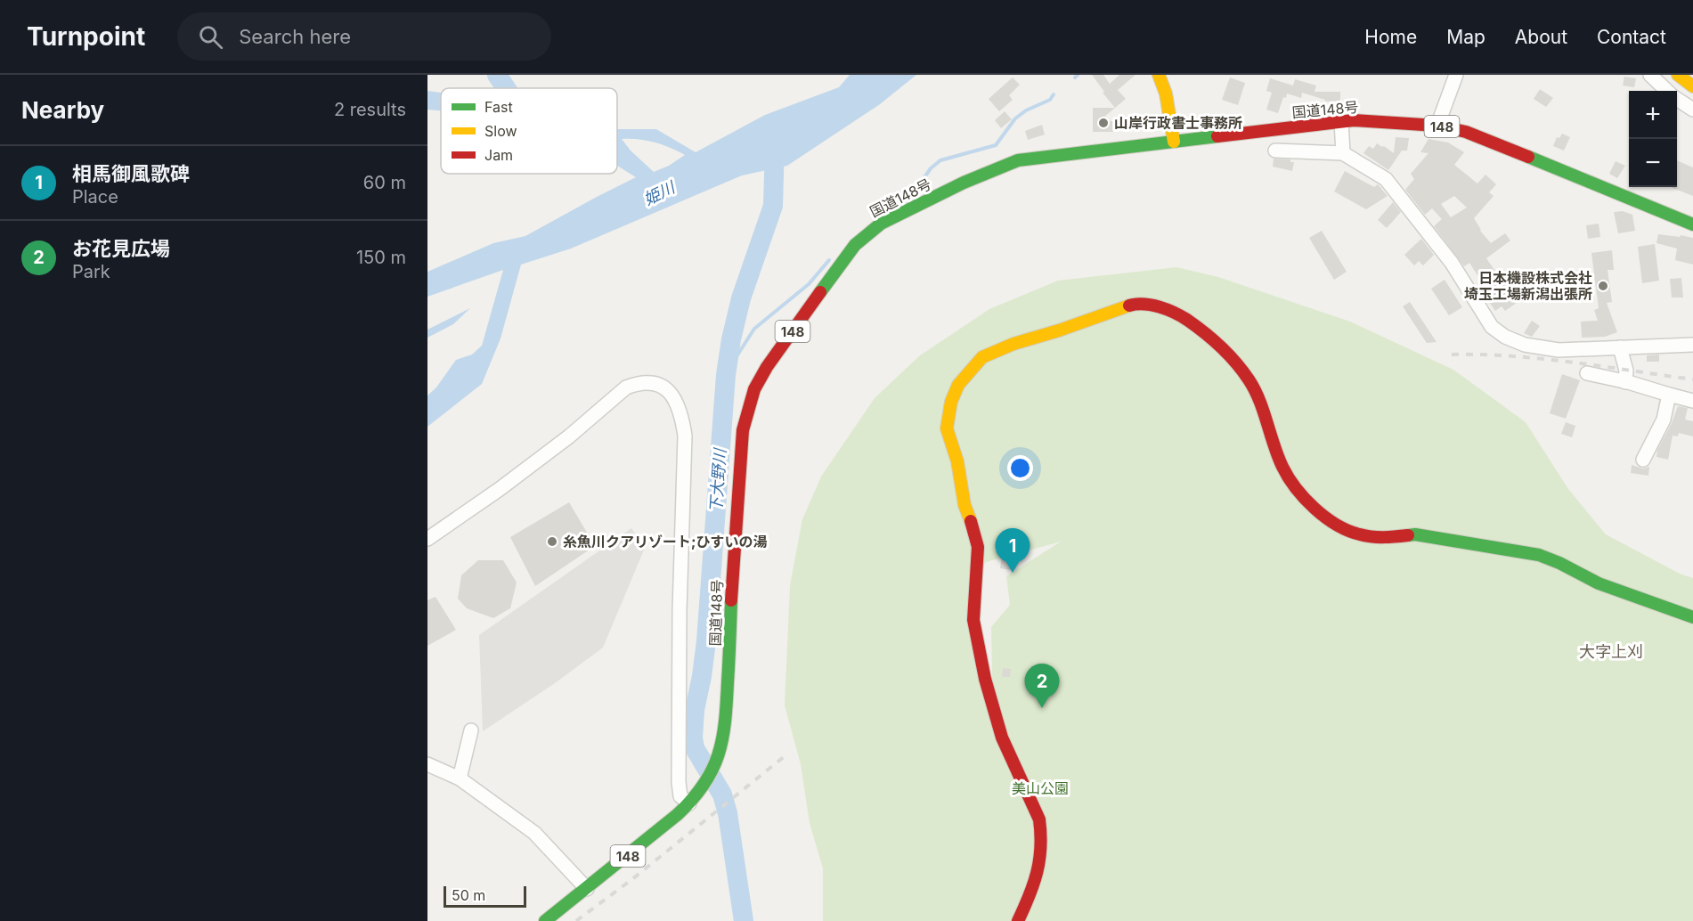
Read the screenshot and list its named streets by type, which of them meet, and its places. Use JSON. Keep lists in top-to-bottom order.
{
  "streets": {
    "main road": ["国道148号", "148"]
  },
  "districts": ["大字上刈"],
  "water": ["姫川", "下大野川"],
  "parks": ["美山公園"],
  "places": ["山岸行政書士事務所", "日本機設株式会社 埼玉工場新潟出張所", "糸魚川クアリゾート;ひすいの湯"],
  "legend": ["Fast", "Slow", "Jam"],
  "scale_bar": "50 m",
  "page": {
    "header": "Turnpoint",
    "search": "Search here",
    "nav": [
      "Home",
      "Map",
      "About",
      "Contact"
    ],
    "heading": ["Nearby", "2 results"],
    "map_buttons": ["+", "−"],
    "list": [
      {
        "mark": "1",
        "name": "相馬御風歌碑",
        "note": "Place",
        "value": "60 m"
      },
      {
        "mark": "2",
        "name": "お花見広場",
        "note": "Park",
        "value": "150 m"
      }
    ],
    "pins": ["1", "2"],
    "scale": "50 m"
  }
}
